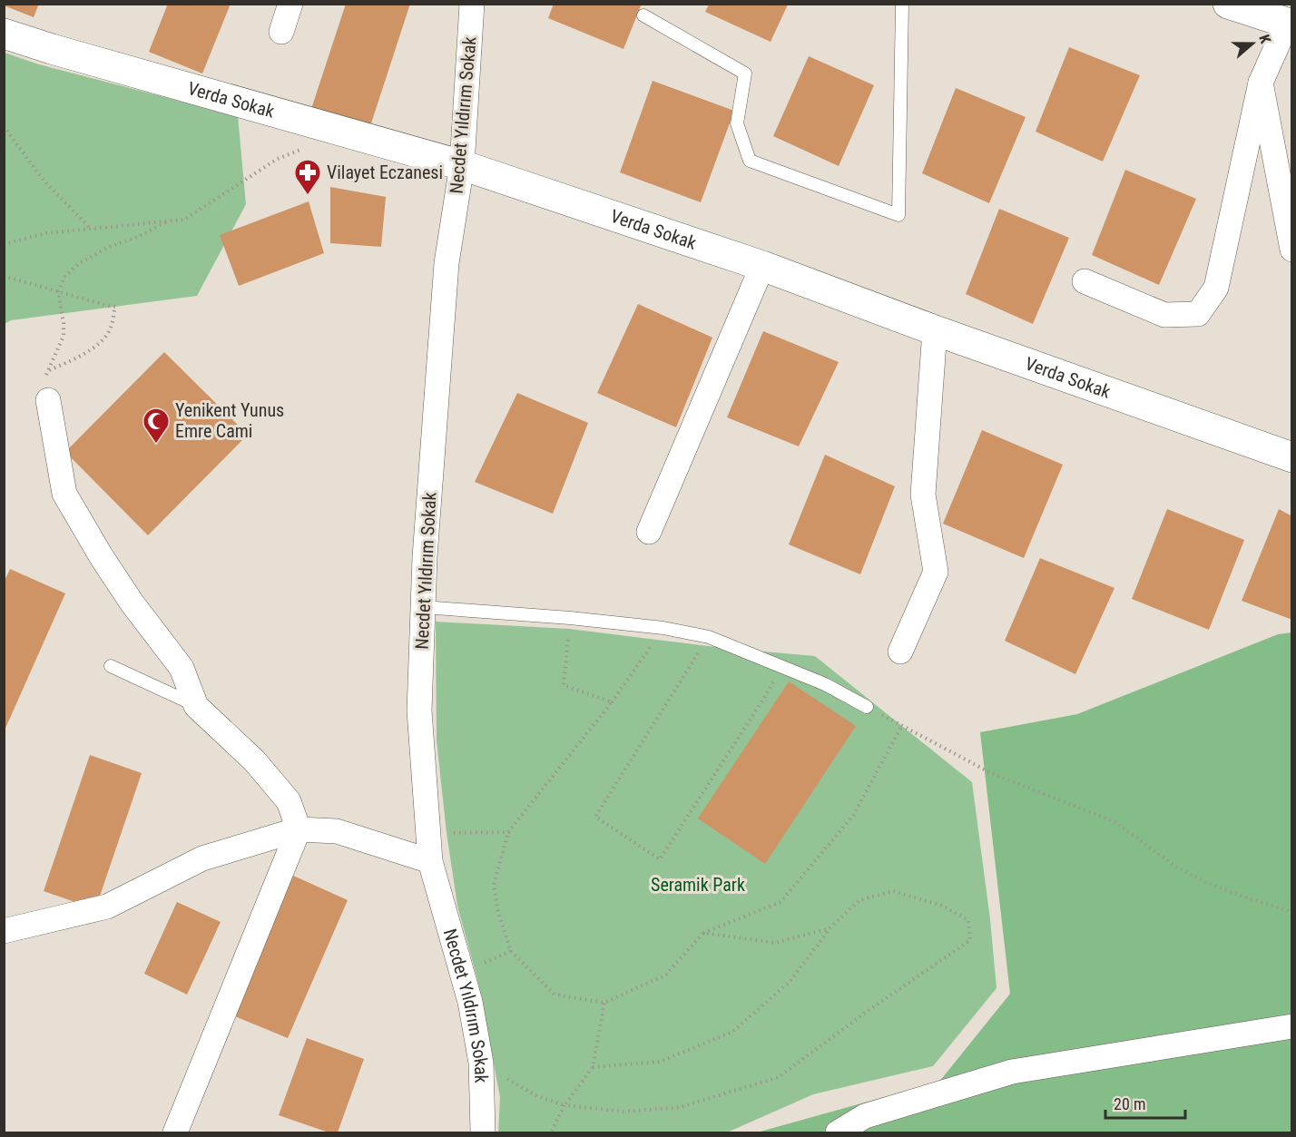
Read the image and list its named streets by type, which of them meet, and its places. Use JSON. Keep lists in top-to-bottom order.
{
  "streets": {
    "street": ["Verda Sokak", "Necdet Yıldırım Sokak"]
  },
  "crossings": [
    ["Verda Sokak", "Necdet Yıldırım Sokak"]
  ],
  "parks": ["Seramik Park"],
  "places": {
    "pharmacy": ["Vilayet Eczanesi"],
    "mosque": ["Yenikent Yunus Emre Cami"]
  },
  "scale_bar": "20 m",
  "north": "right"
}
